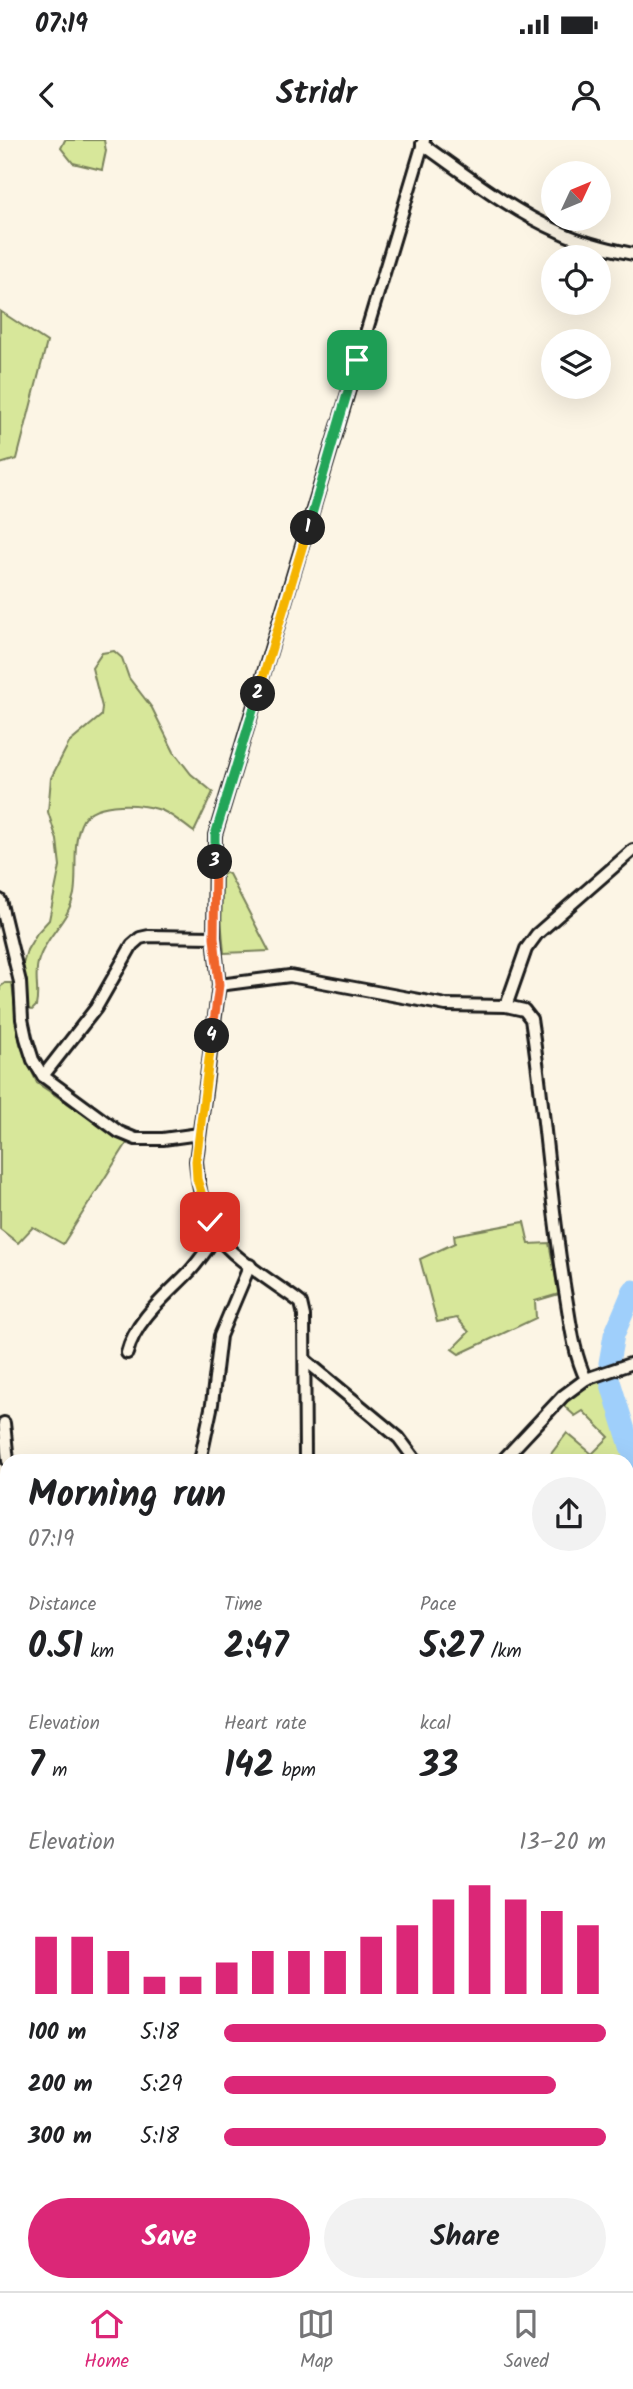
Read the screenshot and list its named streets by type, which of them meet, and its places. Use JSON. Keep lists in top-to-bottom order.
{
  "north": "top right",
  "page": {
    "status": "07:19",
    "header": "Stridr",
    "pins": [
      "1",
      "2",
      "3",
      "4"
    ],
    "heading": ["Morning run", "07:19"],
    "stats": [
      ["Distance", "0.51 km"],
      ["Time", "2:47"],
      ["Pace", "5:27 /km"],
      ["Elevation", "7 m"],
      ["Heart rate", "142 bpm"],
      ["kcal", "33"]
    ],
    "chart": ["Elevation", "13–20 m"],
    "list": [
      {
        "name": "100 m",
        "note": "5:18"
      },
      {
        "name": "200 m",
        "note": "5:29"
      },
      {
        "name": "300 m",
        "note": "5:18"
      }
    ],
    "buttons": ["Save", "Share"],
    "tabs": ["Home", "Map", "Saved"]
  }
}
